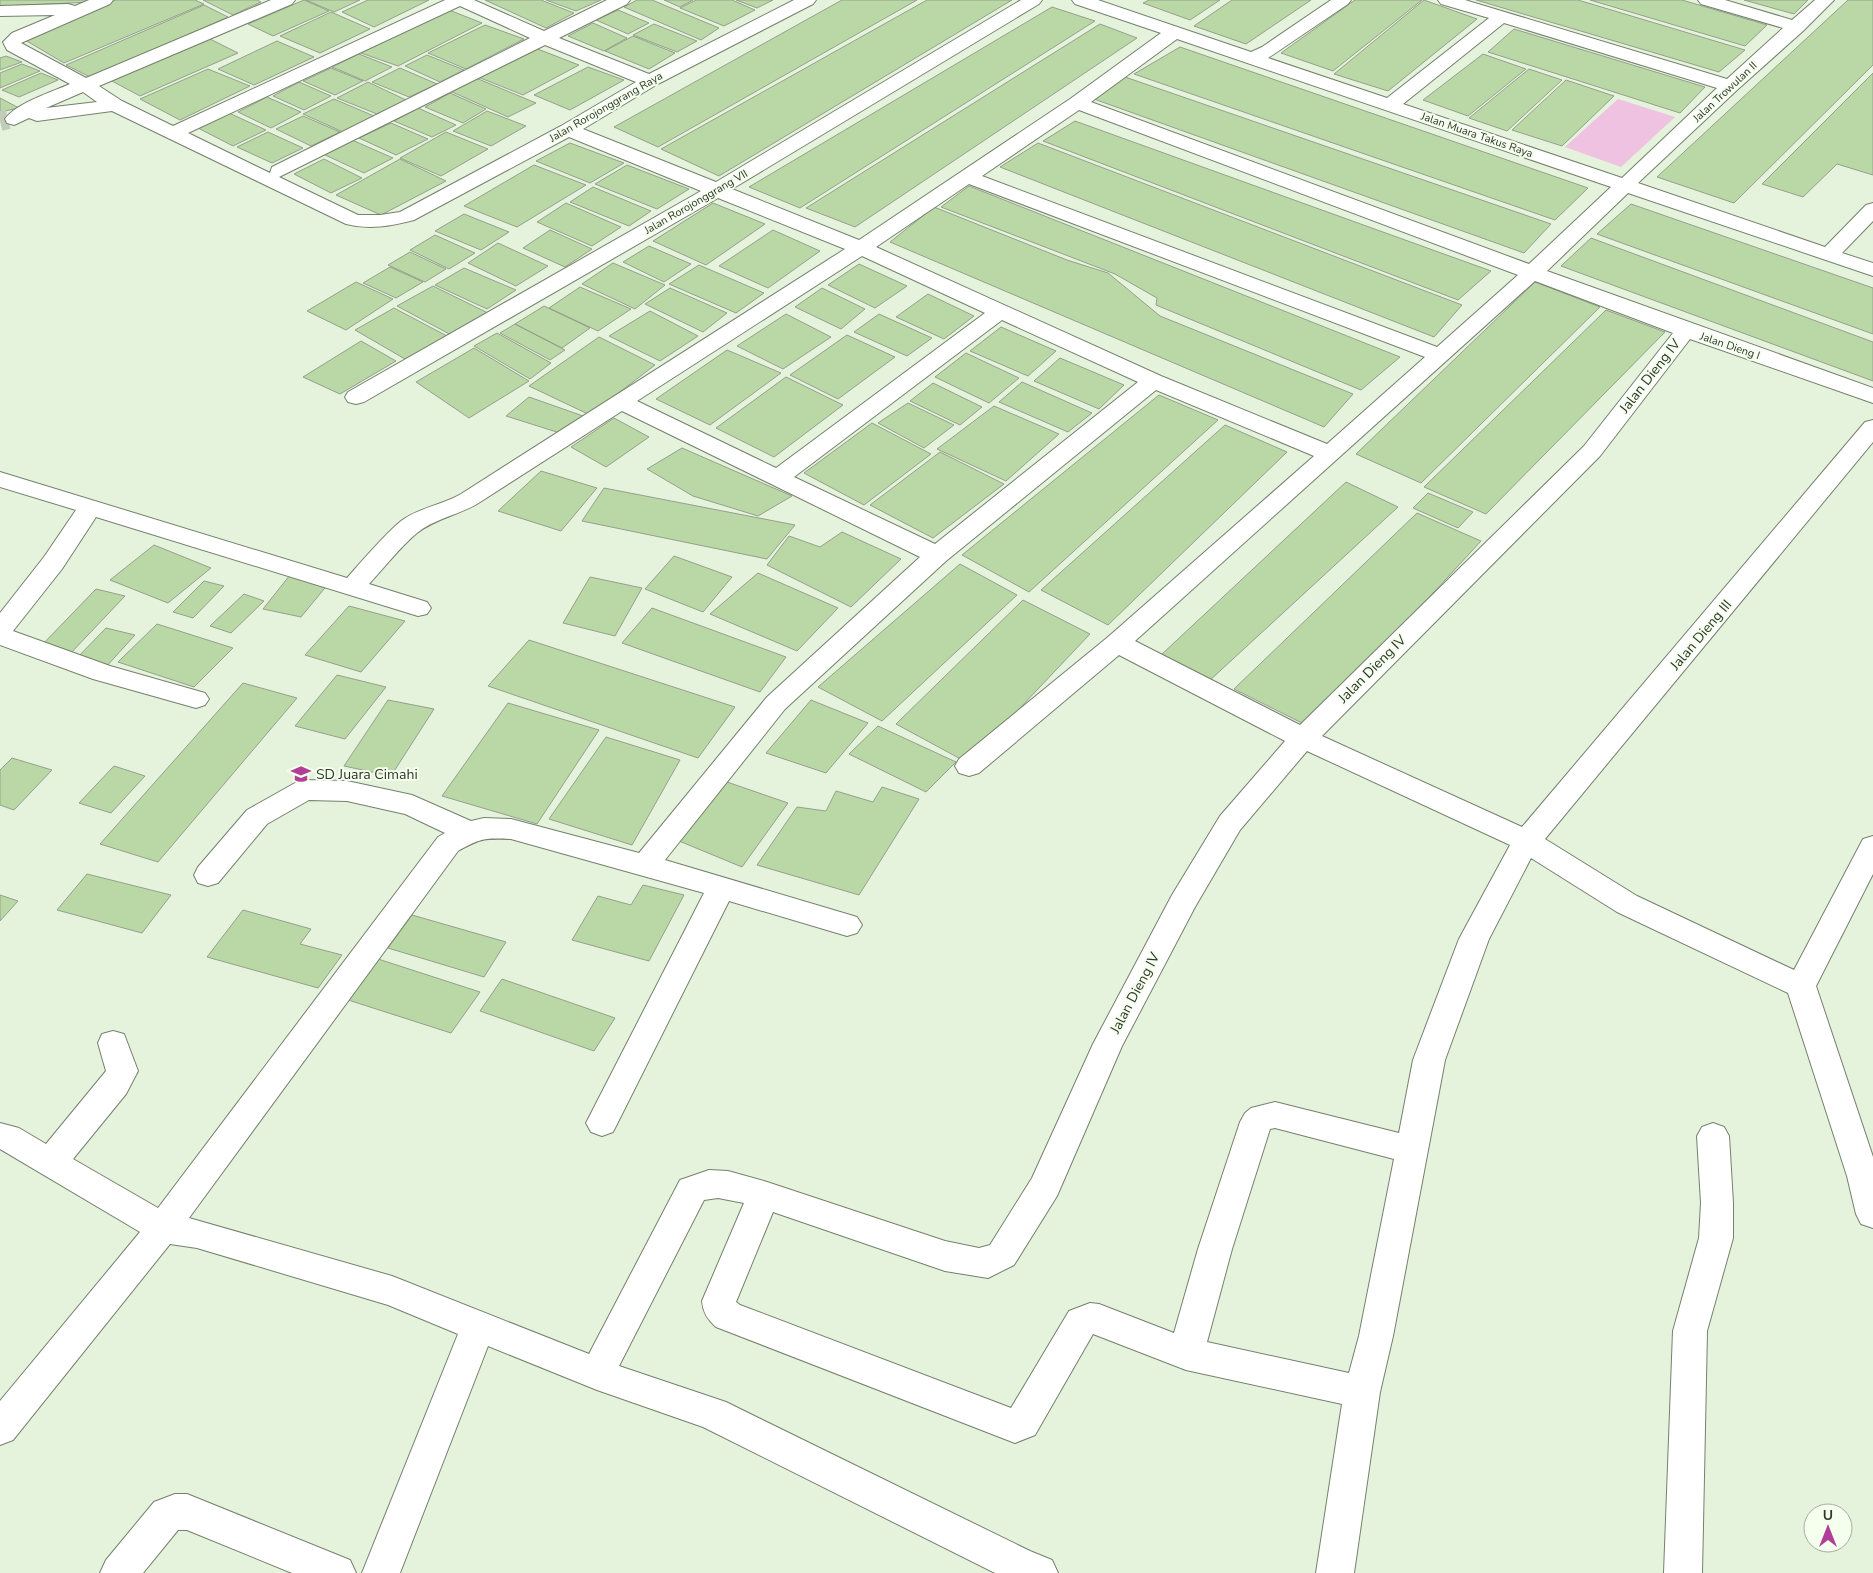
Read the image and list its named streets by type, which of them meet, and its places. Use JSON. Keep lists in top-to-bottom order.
{
  "streets": {
    "street": [
      "Jalan Trowulan II",
      "Jalan Rorojonggrang Raya",
      "Jalan Muara Takus Raya",
      "Jalan Rorojonggrang VII",
      "Jalan Dieng I",
      "Jalan Dieng IV",
      "Jalan Dieng III"
    ]
  },
  "crossings": [
    ["Jalan Trowulan II", "Jalan Muara Takus Raya"],
    ["Jalan Trowulan II", "Jalan Dieng I"],
    ["Jalan Dieng I", "Jalan Dieng IV"]
  ],
  "places": {
    "school or university": ["SD Juara Cimahi"]
  },
  "north": "top"
}
